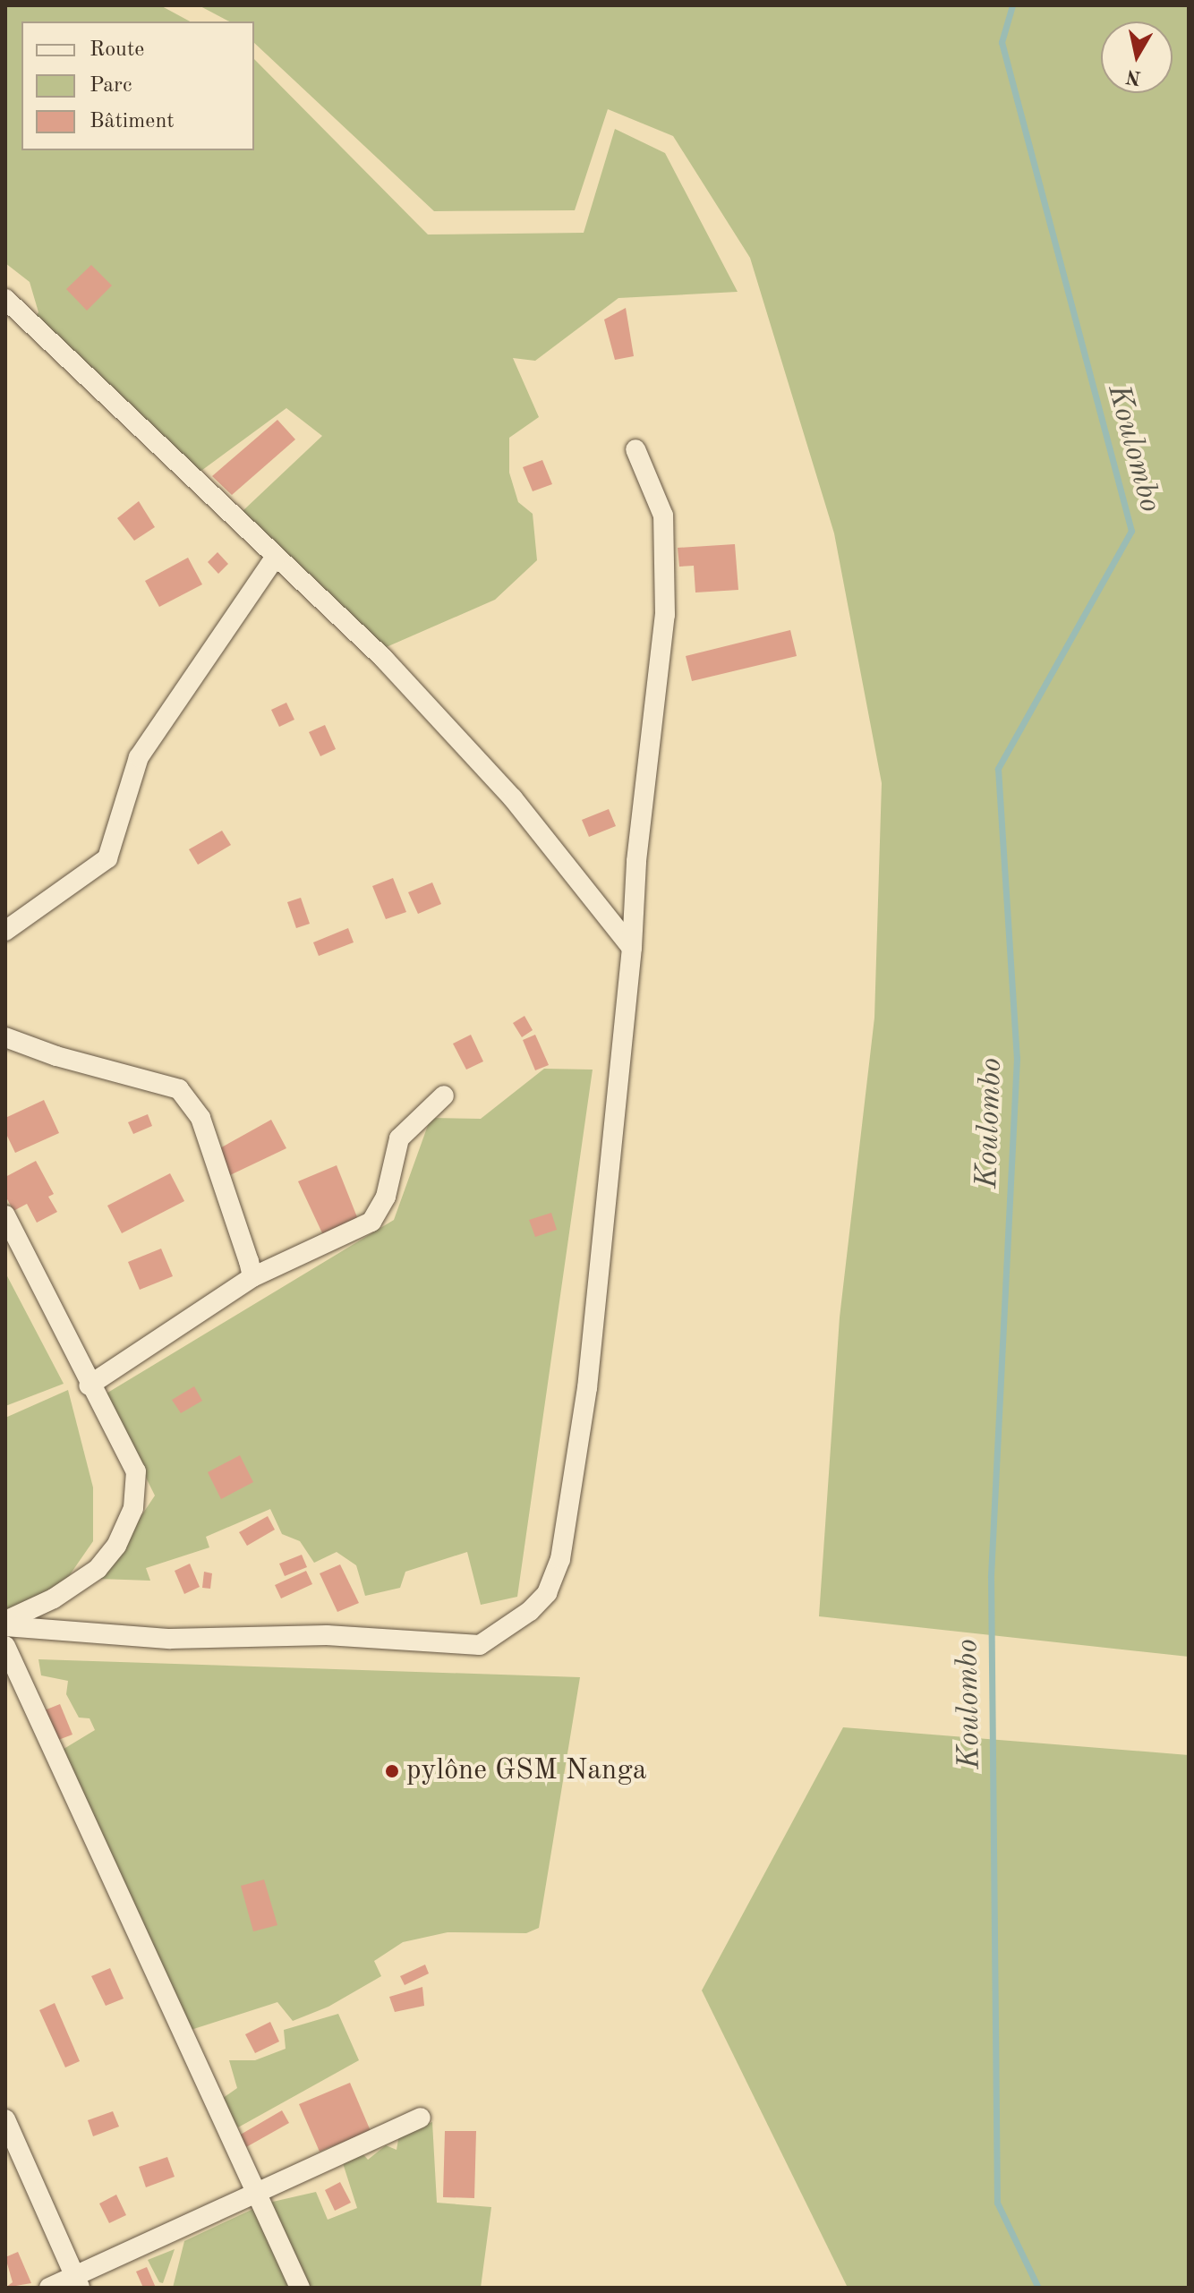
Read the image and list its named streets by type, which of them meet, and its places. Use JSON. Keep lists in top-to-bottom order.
{
  "water": ["Koulombo"],
  "places": ["pylône GSM Nanga"],
  "legend": ["Route", "Parc", "Bâtiment"],
  "north": "bottom"
}
